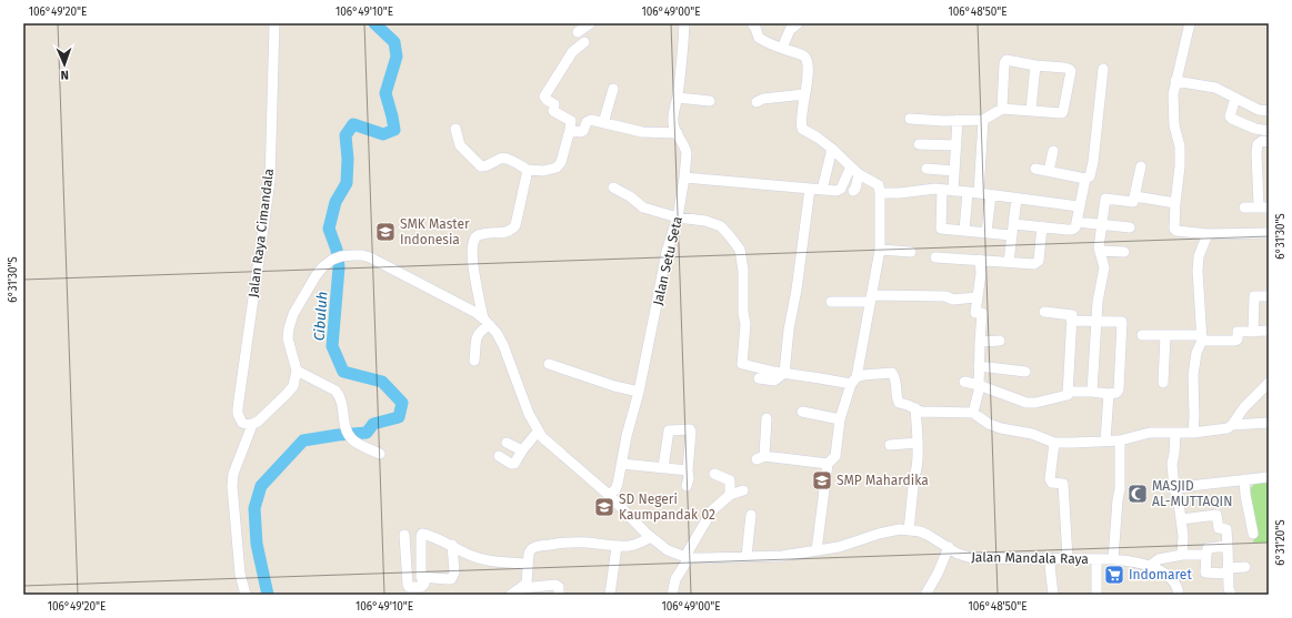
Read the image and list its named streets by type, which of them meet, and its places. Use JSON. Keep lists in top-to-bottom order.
{
  "streets": {
    "street": ["Jalan Raya Cimandala", "Jalan Setu Seta", "Jalan Mandala Raya"]
  },
  "water": ["Cibuluh"],
  "places": {
    "school or university": ["SMK Master Indonesia", "SMP Mahardika", "SD Negeri Kaumpandak 02"],
    "mosque": ["MASJID AL-MUTTAQIN"],
    "supermarket": ["Indomaret"]
  },
  "north": "bottom",
  "coordinates": [
    "106°49'20\"E",
    "106°49'10\"E",
    "106°49'00\"E",
    "106°48'50\"E",
    "6°31'30\"S",
    "6°31'20\"S"
  ]
}
